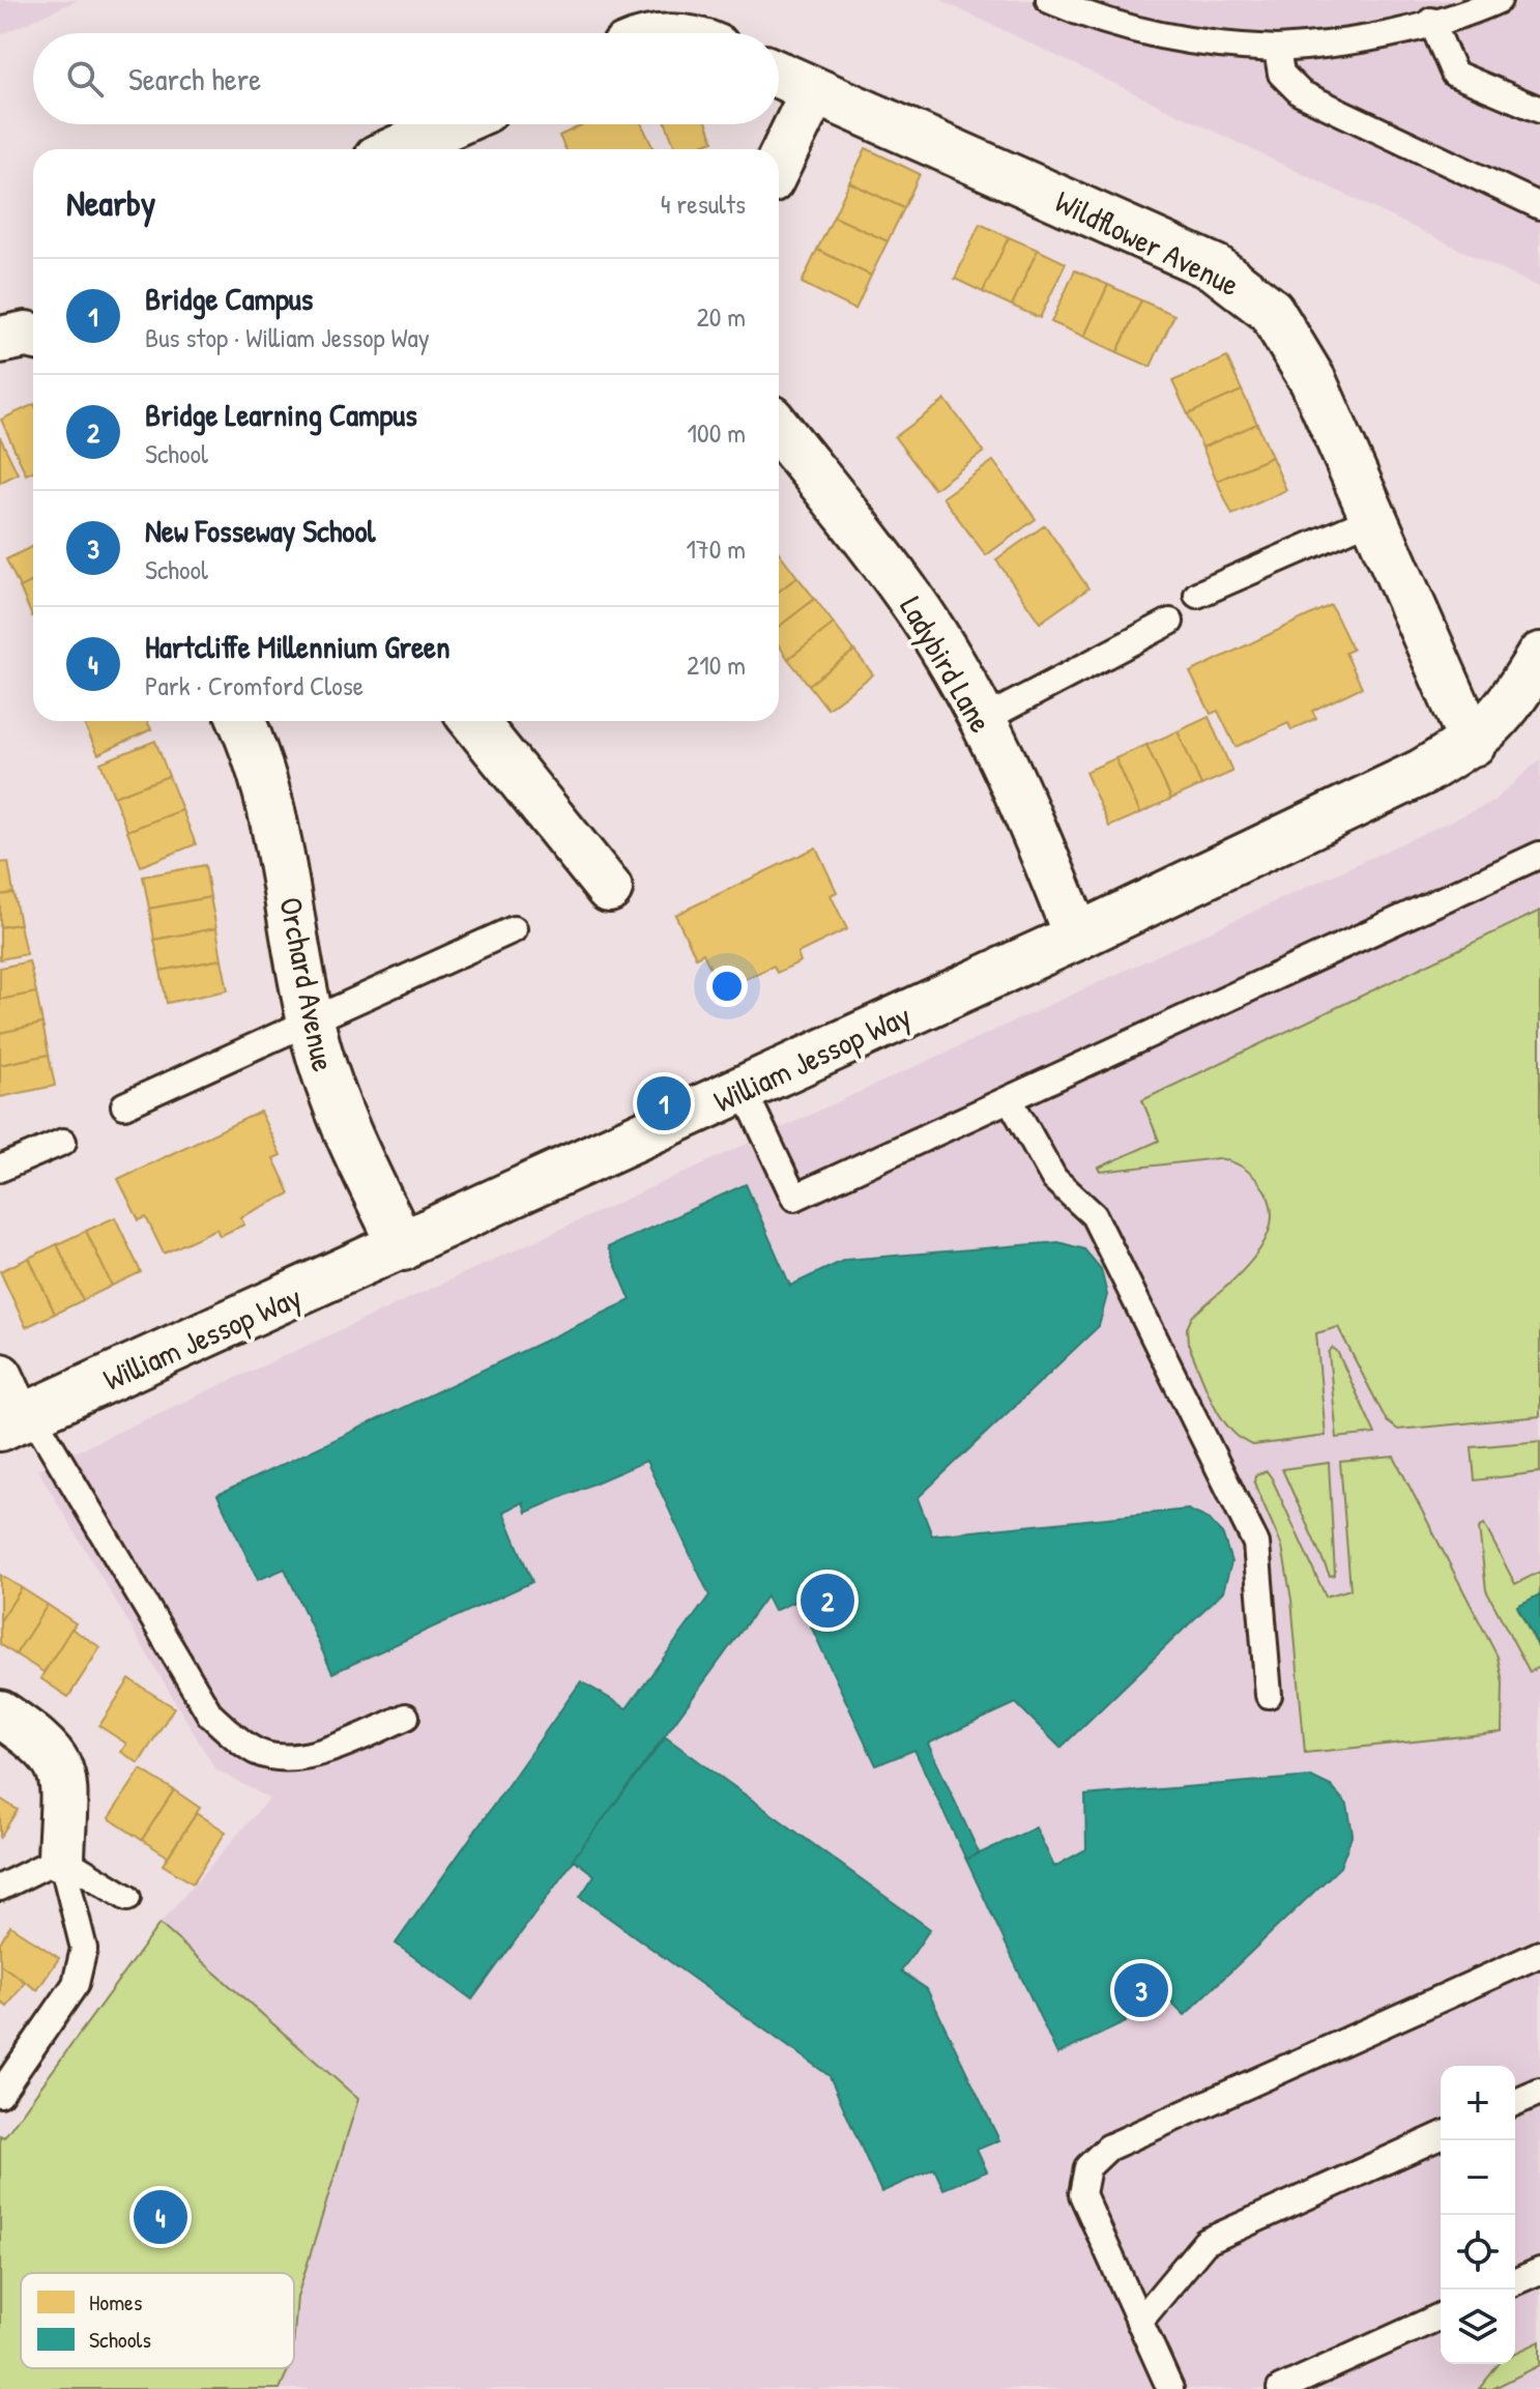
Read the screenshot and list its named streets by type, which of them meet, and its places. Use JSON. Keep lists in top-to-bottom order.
{
  "streets": {
    "street": [
      "Wildflower Avenue",
      "Ladybird Lane",
      "Orchard Avenue",
      "William Jessop Way"
    ]
  },
  "crossings": [
    ["Wildflower Avenue", "William Jessop Way"],
    ["Ladybird Lane", "William Jessop Way"],
    ["Orchard Avenue", "William Jessop Way"]
  ],
  "legend": ["Homes", "Schools"],
  "page": {
    "search": "Search here",
    "heading": ["Nearby", "4 results"],
    "list": [
      {
        "mark": "1",
        "name": "Bridge Campus",
        "note": "Bus stop · William Jessop Way",
        "value": "20 m"
      },
      {
        "mark": "2",
        "name": "Bridge Learning Campus",
        "note": "School",
        "value": "100 m"
      },
      {
        "mark": "3",
        "name": "New Fosseway School",
        "note": "School",
        "value": "170 m"
      },
      {
        "mark": "4",
        "name": "Hartcliffe Millennium Green",
        "note": "Park · Cromford Close",
        "value": "210 m"
      }
    ],
    "pins": [
      "1",
      "2",
      "3",
      "4"
    ],
    "map_buttons": ["+", "−"]
  }
}
